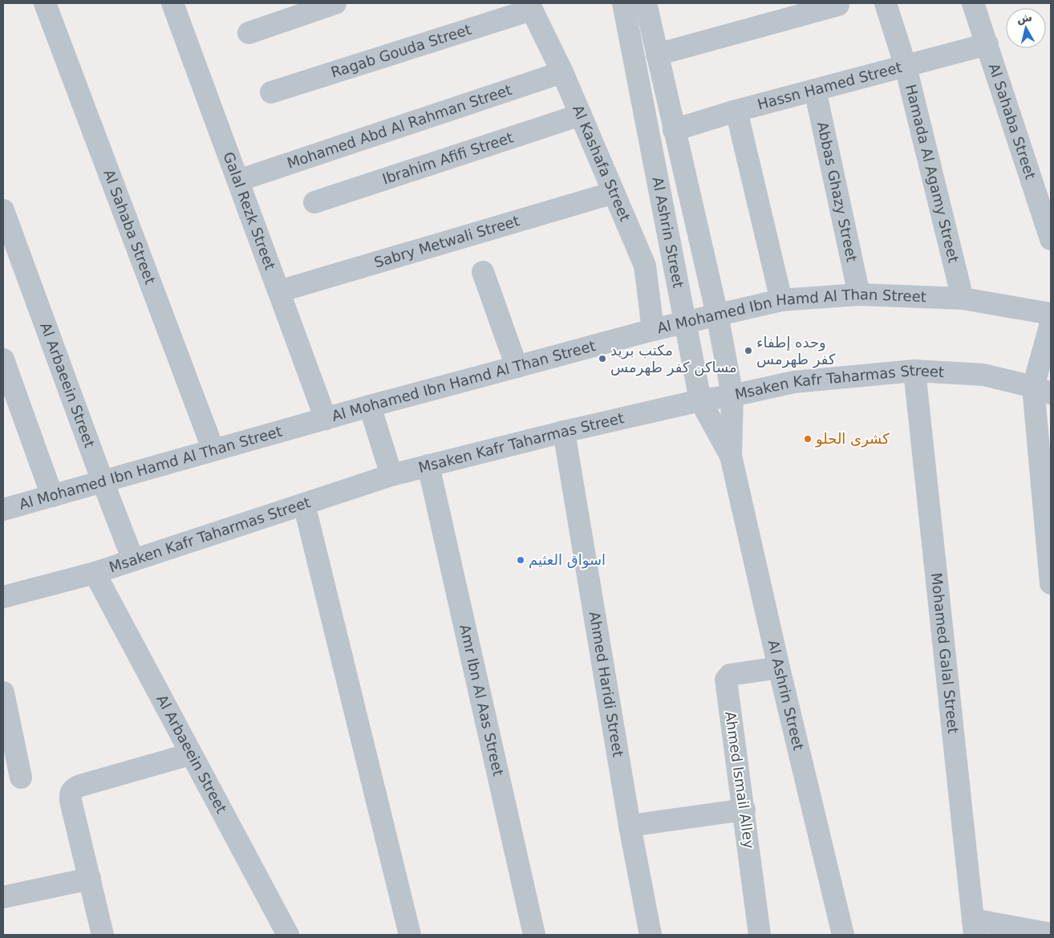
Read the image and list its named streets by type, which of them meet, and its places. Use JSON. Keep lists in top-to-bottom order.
{
  "streets": {
    "street": [
      "Ragab Gouda Street",
      "Hassn Hamed Street",
      "Al Sahaba Street",
      "Mohamed Abd Al Rahman Street",
      "Ibrahim Afifi Street",
      "Al Kashafa Street",
      "Hamada Al Agamy Street",
      "Abbas Ghazy Street",
      "Galal Rezk Street",
      "Al Ashrin Street",
      "Sabry Metwali Street",
      "Al Mohamed Ibn Hamd Al Than Street",
      "Msaken Kafr Taharmas Street",
      "Al Arbaeein Street",
      "Mohamed Galal Street",
      "Ahmed Haridi Street",
      "Amr Ibn Al Aas Street",
      "Ahmed Ismail Alley"
    ]
  },
  "crossings": [
    ["Ragab Gouda Street", "Al Kashafa Street"],
    ["Hassn Hamed Street", "Al Sahaba Street"],
    ["Hassn Hamed Street", "Hamada Al Agamy Street"],
    ["Hassn Hamed Street", "Abbas Ghazy Street"],
    ["Hassn Hamed Street", "Al Ashrin Street"],
    ["Al Sahaba Street", "Al Mohamed Ibn Hamd Al Than Street"],
    ["Mohamed Abd Al Rahman Street", "Al Kashafa Street"],
    ["Mohamed Abd Al Rahman Street", "Galal Rezk Street"],
    ["Ibrahim Afifi Street", "Al Kashafa Street"],
    ["Al Kashafa Street", "Sabry Metwali Street"],
    ["Al Kashafa Street", "Al Mohamed Ibn Hamd Al Than Street"],
    ["Hamada Al Agamy Street", "Al Mohamed Ibn Hamd Al Than Street"],
    ["Abbas Ghazy Street", "Al Mohamed Ibn Hamd Al Than Street"],
    ["Galal Rezk Street", "Sabry Metwali Street"],
    ["Galal Rezk Street", "Al Mohamed Ibn Hamd Al Than Street"],
    ["Al Ashrin Street", "Al Mohamed Ibn Hamd Al Than Street"],
    ["Al Ashrin Street", "Msaken Kafr Taharmas Street"],
    ["Al Ashrin Street", "Ahmed Ismail Alley"],
    ["Al Mohamed Ibn Hamd Al Than Street", "Al Arbaeein Street"],
    ["Msaken Kafr Taharmas Street", "Al Arbaeein Street"],
    ["Msaken Kafr Taharmas Street", "Mohamed Galal Street"],
    ["Msaken Kafr Taharmas Street", "Ahmed Haridi Street"],
    ["Msaken Kafr Taharmas Street", "Amr Ibn Al Aas Street"]
  ],
  "places": [
    "وحده إطفاء كفر طهرمس",
    "مكتب بريد مساكن كفر طهرمس",
    "كشرى الحلو",
    "اسواق العثيم"
  ],
  "north": "top"
}
